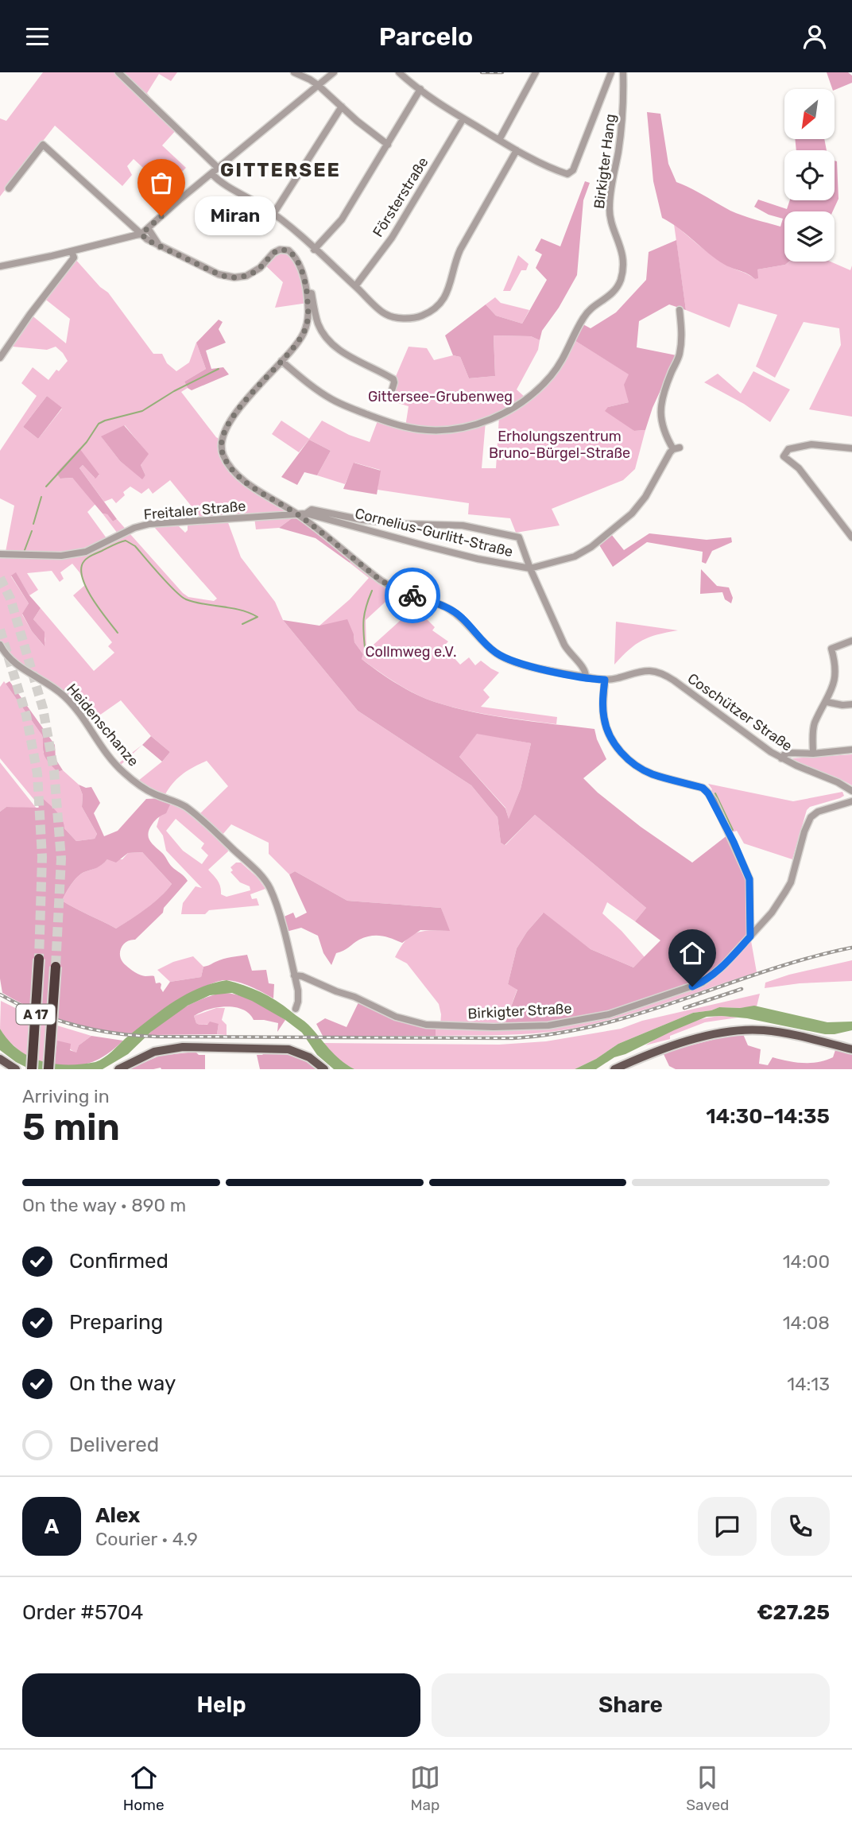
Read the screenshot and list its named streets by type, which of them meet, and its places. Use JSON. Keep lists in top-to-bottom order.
{
  "streets": {
    "highway": ["A 17"],
    "street": [
      "Birkigter Hang",
      "Försterstraße",
      "Freitaler Straße",
      "Cornelius-Gurlitt-Straße",
      "Coschützer Straße",
      "Heidenschanze",
      "Birkigter Straße"
    ]
  },
  "crossings": [
    ["Freitaler Straße", "Cornelius-Gurlitt-Straße"],
    ["Heidenschanze", "Birkigter Straße"]
  ],
  "districts": ["GITTERSEE"],
  "parks": ["Gittersee-Grubenweg", "Erholungszentrum Bruno-Bürgel-Straße", "Collmweg e.V."],
  "places": ["Miran"],
  "north": "bottom left",
  "page": {
    "header": "Parcelo",
    "bubble": "Miran",
    "heading": ["5 min", "Arriving in", "14:30–14:35"],
    "panel": [
      "Alex",
      "Courier · 4.9",
      "Order #5704",
      "€27.25"
    ],
    "bar": "On the way · 890 m",
    "list": [
      ["Confirmed", "14:00"],
      ["Preparing", "14:08"],
      ["On the way", "14:13"],
      "Delivered"
    ],
    "round": "A",
    "buttons": ["Help", "Share"],
    "tabs": ["Home", "Map", "Saved"]
  }
}
